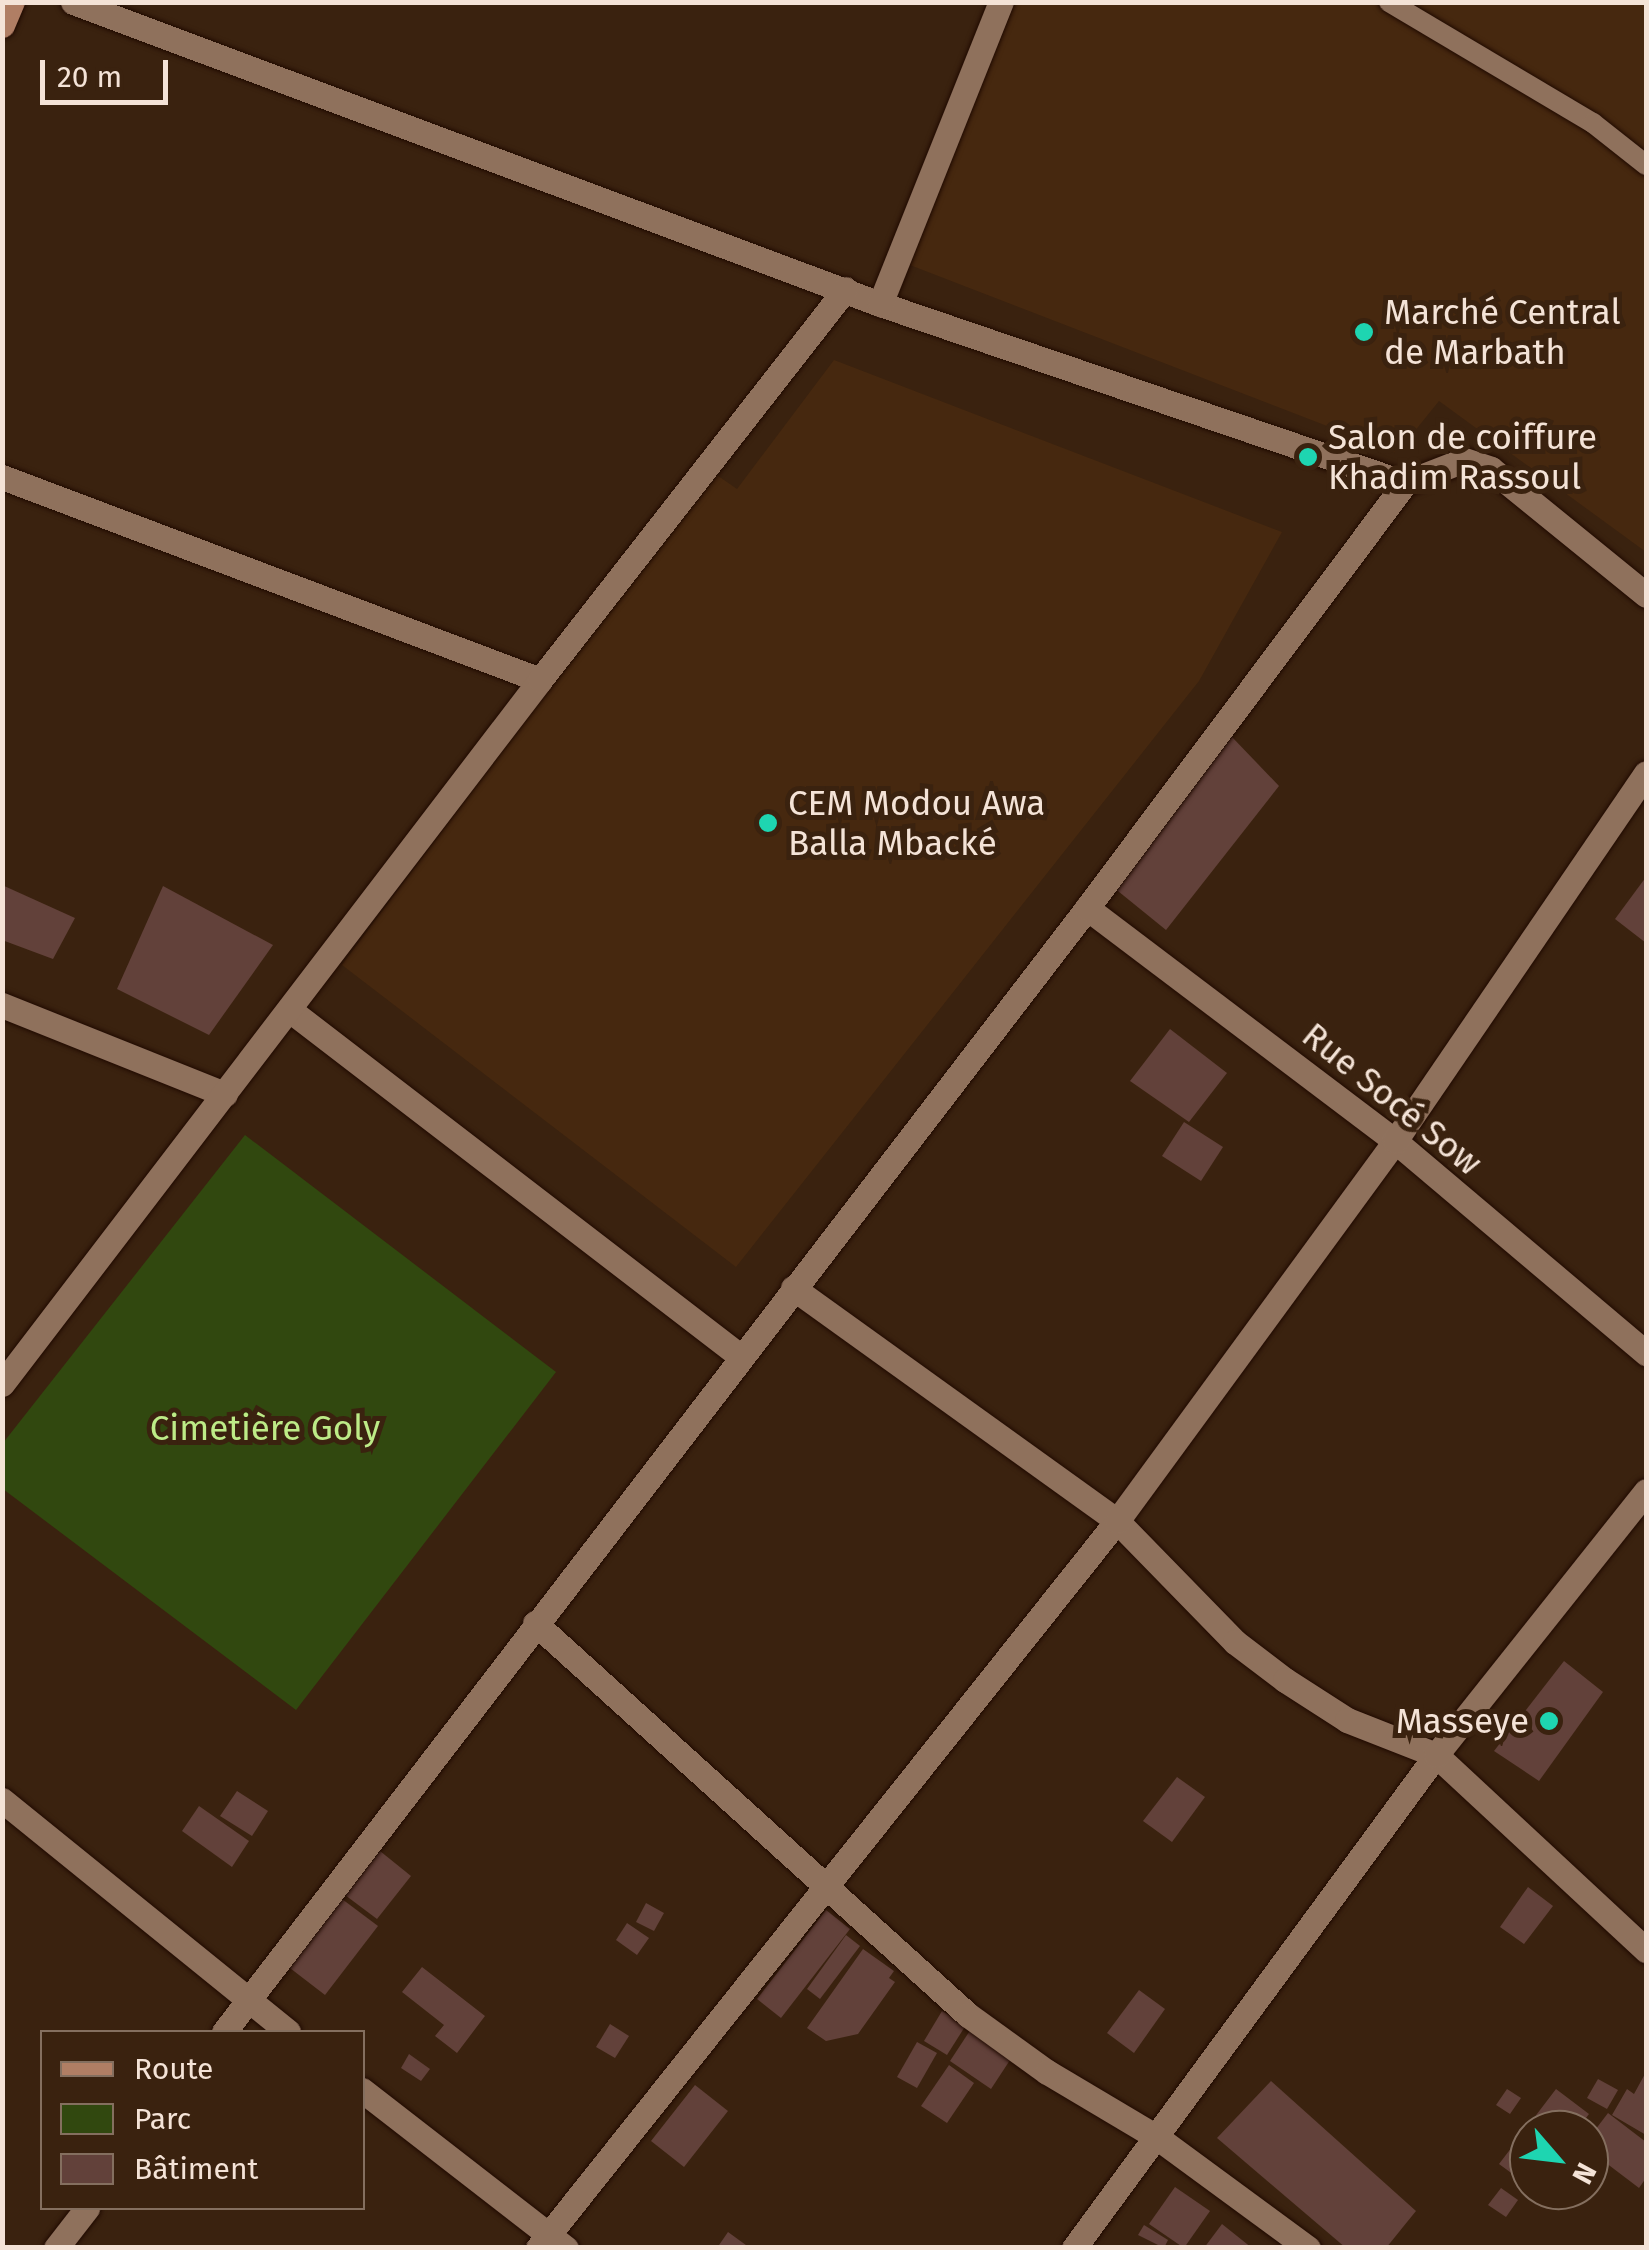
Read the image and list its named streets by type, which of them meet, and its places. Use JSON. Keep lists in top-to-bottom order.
{
  "streets": {
    "street": ["Rue Socé Sow"]
  },
  "parks": ["Cimetière Goly"],
  "places": [
    "Marché Central de Marbath",
    "Salon de coiffure Khadim Rassoul",
    "CEM Modou Awa Balla Mbacké",
    "Masseye"
  ],
  "legend": ["Route", "Parc", "Bâtiment"],
  "scale_bar": "20 m",
  "north": "bottom right"
}
